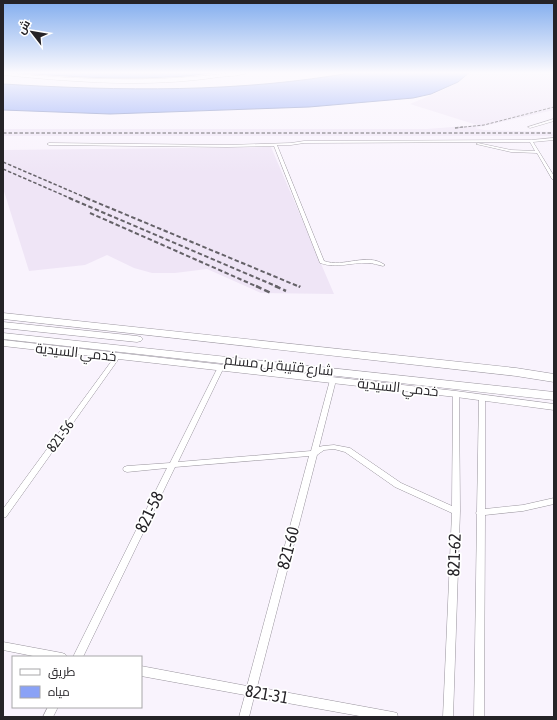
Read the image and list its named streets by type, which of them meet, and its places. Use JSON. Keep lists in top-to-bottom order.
{
  "streets": {
    "highway": ["شارع قتيبة بن مسلم"],
    "street": [
      "خدمي السيدية",
      "821-56",
      "821-58",
      "821-60",
      "821-62",
      "821-31"
    ]
  },
  "crossings": [
    ["خدمي السيدية", "شارع قتيبة بن مسلم"],
    ["خدمي السيدية", "821-56"],
    ["خدمي السيدية", "821-58"],
    ["خدمي السيدية", "821-60"],
    ["خدمي السيدية", "821-62"],
    ["821-60", "821-31"]
  ],
  "legend": ["طريق", "مياه"],
  "north": "top left"
}
